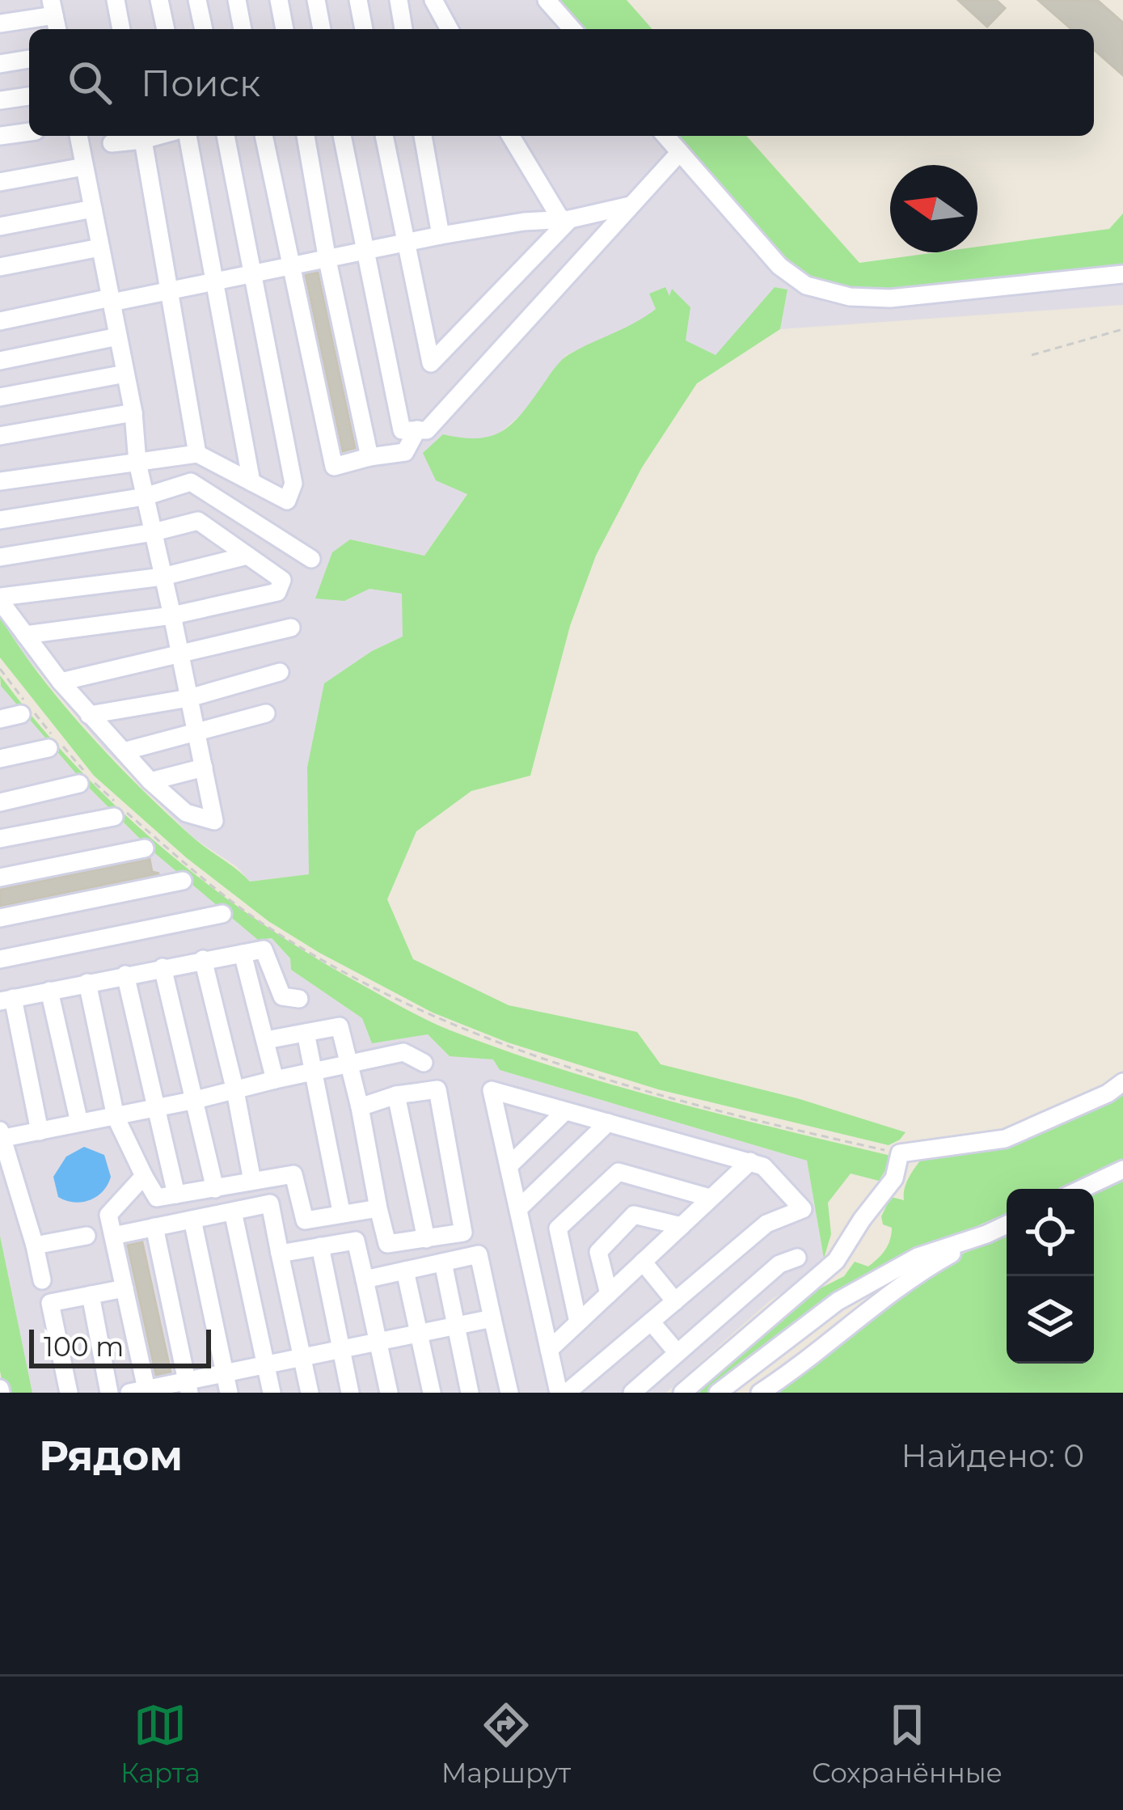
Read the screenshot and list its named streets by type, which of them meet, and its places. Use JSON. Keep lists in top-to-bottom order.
{
  "scale_bar": "100 m",
  "north": "left",
  "page": {
    "search": "Поиск",
    "scale": "100 m",
    "heading": ["Рядом", "Найдено: 0"],
    "nav": ["Карта", "Маршрут", "Сохранённые"]
  }
}
